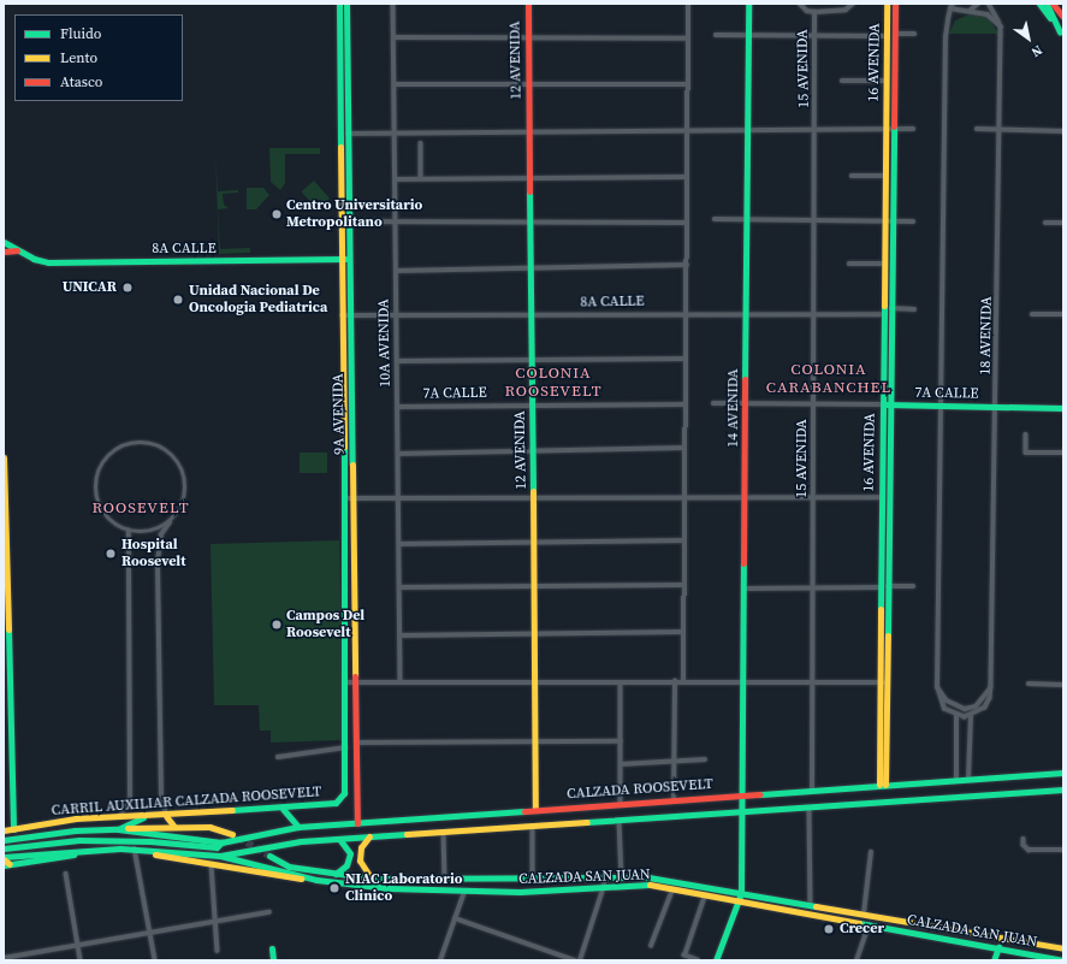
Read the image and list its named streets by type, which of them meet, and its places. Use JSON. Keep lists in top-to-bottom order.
{
  "streets": {
    "main road": [
      "12 AVENIDA",
      "16 AVENIDA",
      "8A CALLE",
      "7A CALLE",
      "14 AVENIDA",
      "9A AVENIDA",
      "CALZADA ROOSEVELT",
      "CARRIL AUXILIAR CALZADA ROOSEVELT",
      "CALZADA SAN JUAN"
    ],
    "street": ["15 AVENIDA", "18 AVENIDA", "10A AVENIDA"]
  },
  "crossings": [
    ["12 AVENIDA", "8A CALLE"],
    ["12 AVENIDA", "7A CALLE"],
    ["12 AVENIDA", "CALZADA ROOSEVELT"],
    ["16 AVENIDA", "8A CALLE"],
    ["16 AVENIDA", "7A CALLE"],
    ["16 AVENIDA", "CALZADA ROOSEVELT"],
    ["15 AVENIDA", "8A CALLE"],
    ["15 AVENIDA", "7A CALLE"],
    ["15 AVENIDA", "CALZADA ROOSEVELT"],
    ["8A CALLE", "10A AVENIDA"],
    ["8A CALLE", "14 AVENIDA"],
    ["8A CALLE", "9A AVENIDA"],
    ["18 AVENIDA", "7A CALLE"],
    ["10A AVENIDA", "7A CALLE"],
    ["7A CALLE", "14 AVENIDA"],
    ["14 AVENIDA", "CALZADA ROOSEVELT"],
    ["9A AVENIDA", "CALZADA ROOSEVELT"],
    ["9A AVENIDA", "CARRIL AUXILIAR CALZADA ROOSEVELT"],
    ["CALZADA ROOSEVELT", "CALZADA SAN JUAN"]
  ],
  "districts": ["COLONIA CARABANCHEL", "COLONIA ROOSEVELT", "ROOSEVELT"],
  "places": [
    "Centro Universitario Metropolitano",
    "UNICAR",
    "Unidad Nacional De Oncologia Pediatrica",
    "Hospital Roosevelt",
    "Campos Del Roosevelt",
    "NIAC Laboratorio Clinico",
    "Crecer"
  ],
  "legend": ["Fluido", "Lento", "Atasco"],
  "north": "bottom right"
}
